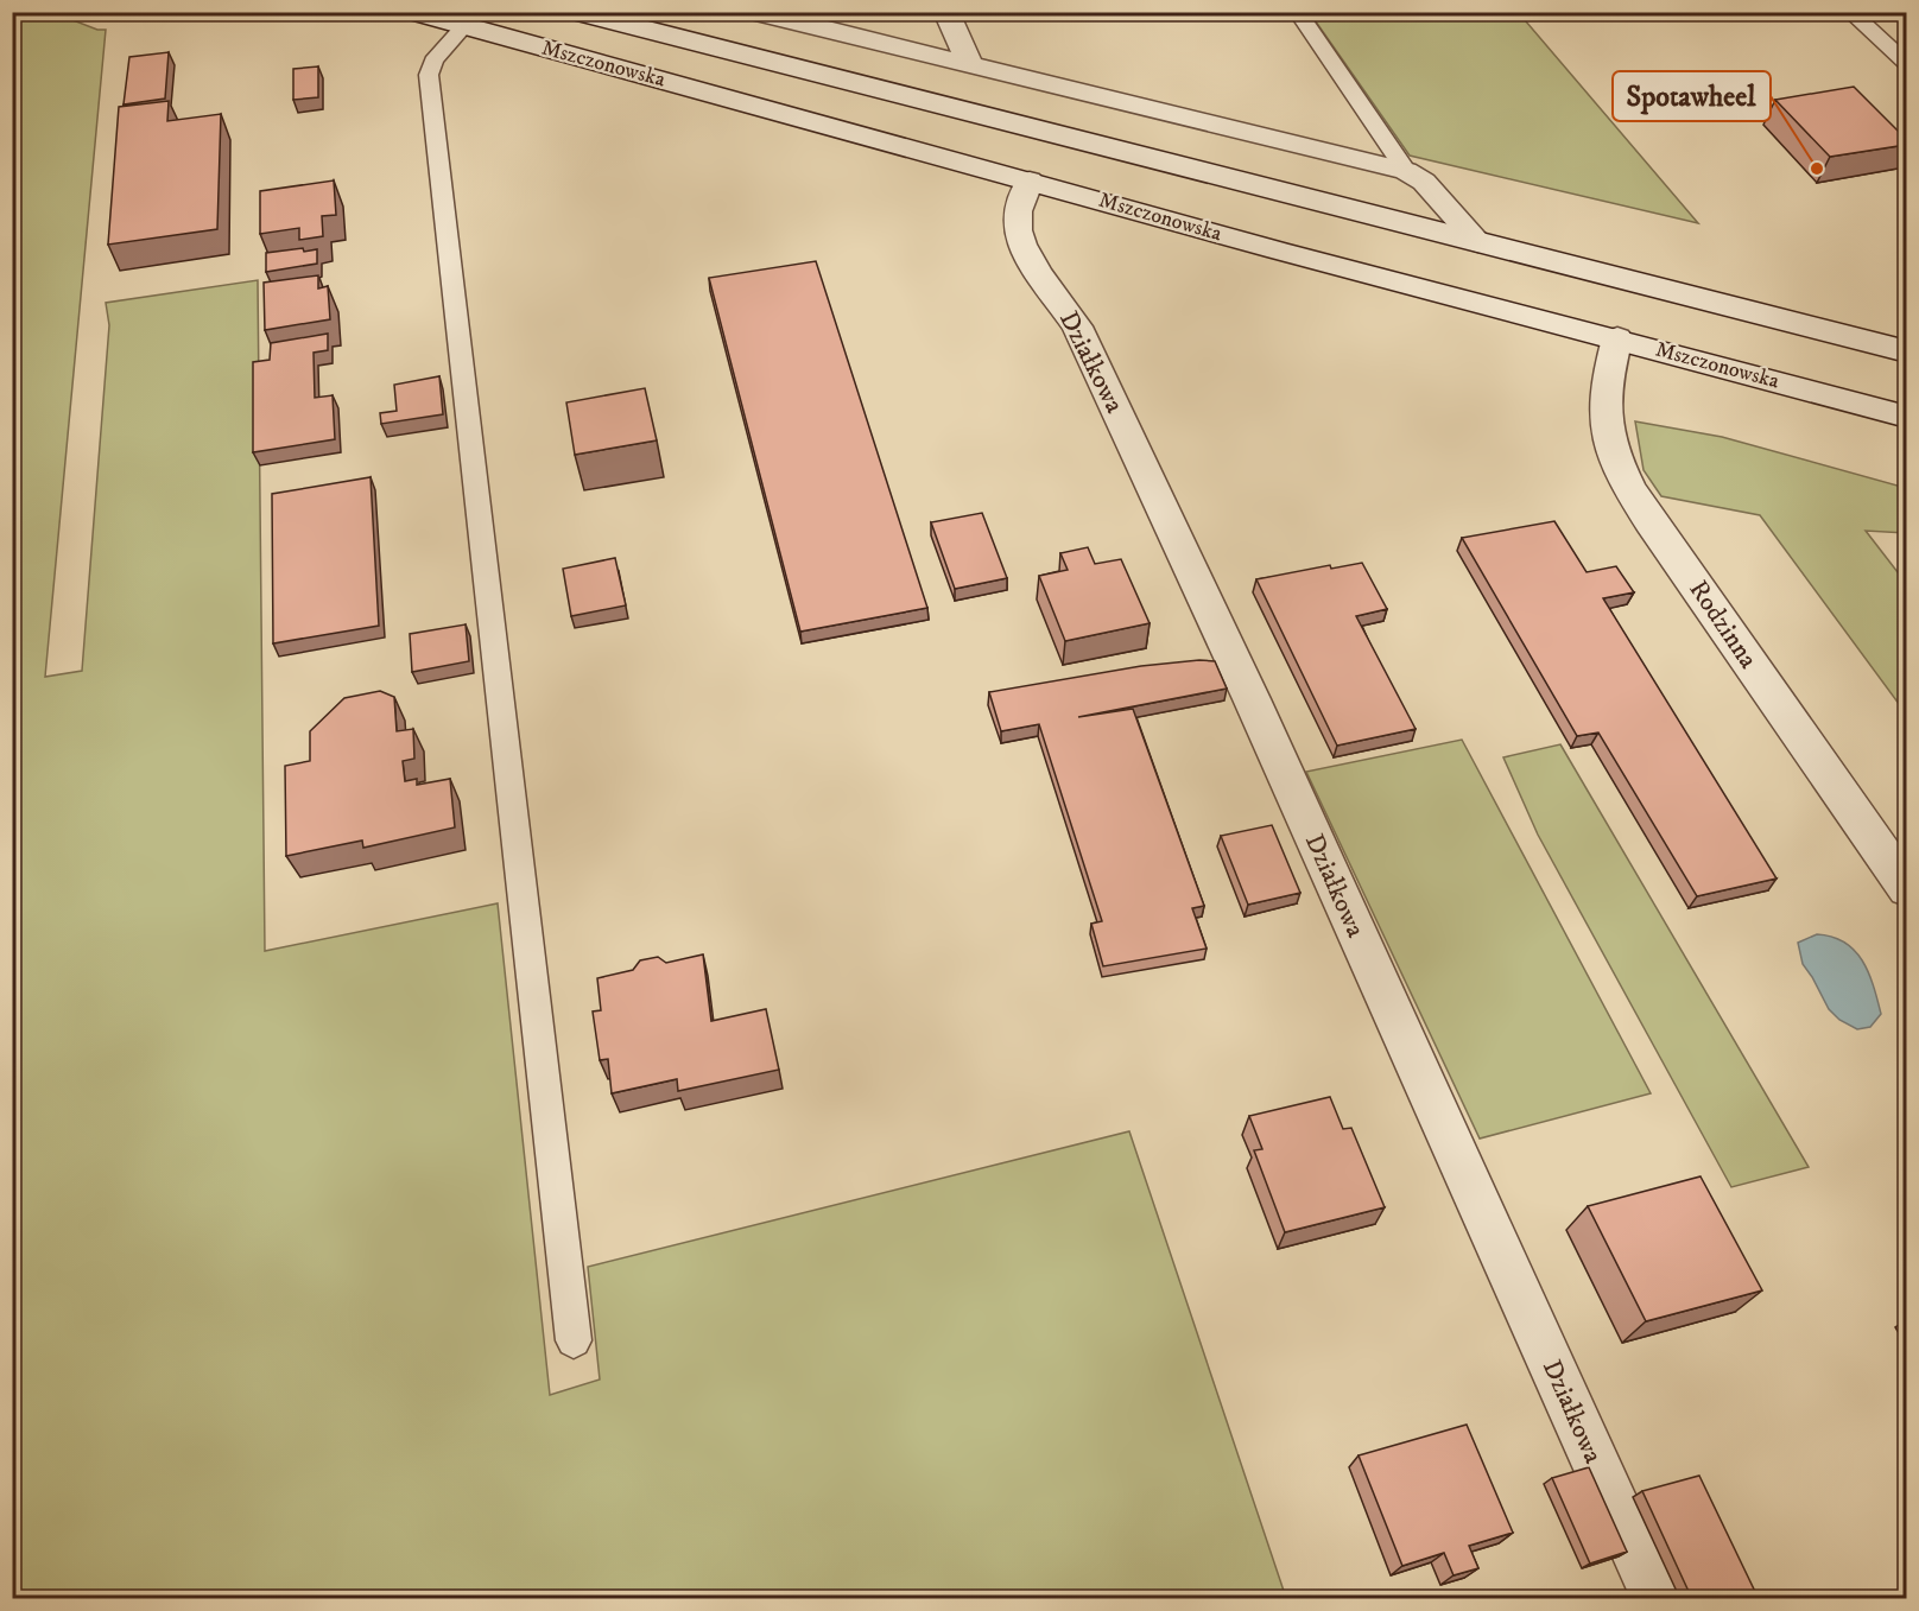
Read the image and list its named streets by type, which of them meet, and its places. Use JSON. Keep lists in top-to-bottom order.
{
  "streets": {
    "main road": ["Mszczonowska", "Działkowa", "Rodzinna"]
  },
  "crossings": [
    ["Mszczonowska", "Działkowa"],
    ["Mszczonowska", "Rodzinna"]
  ],
  "places": ["Spotawheel"]
}
